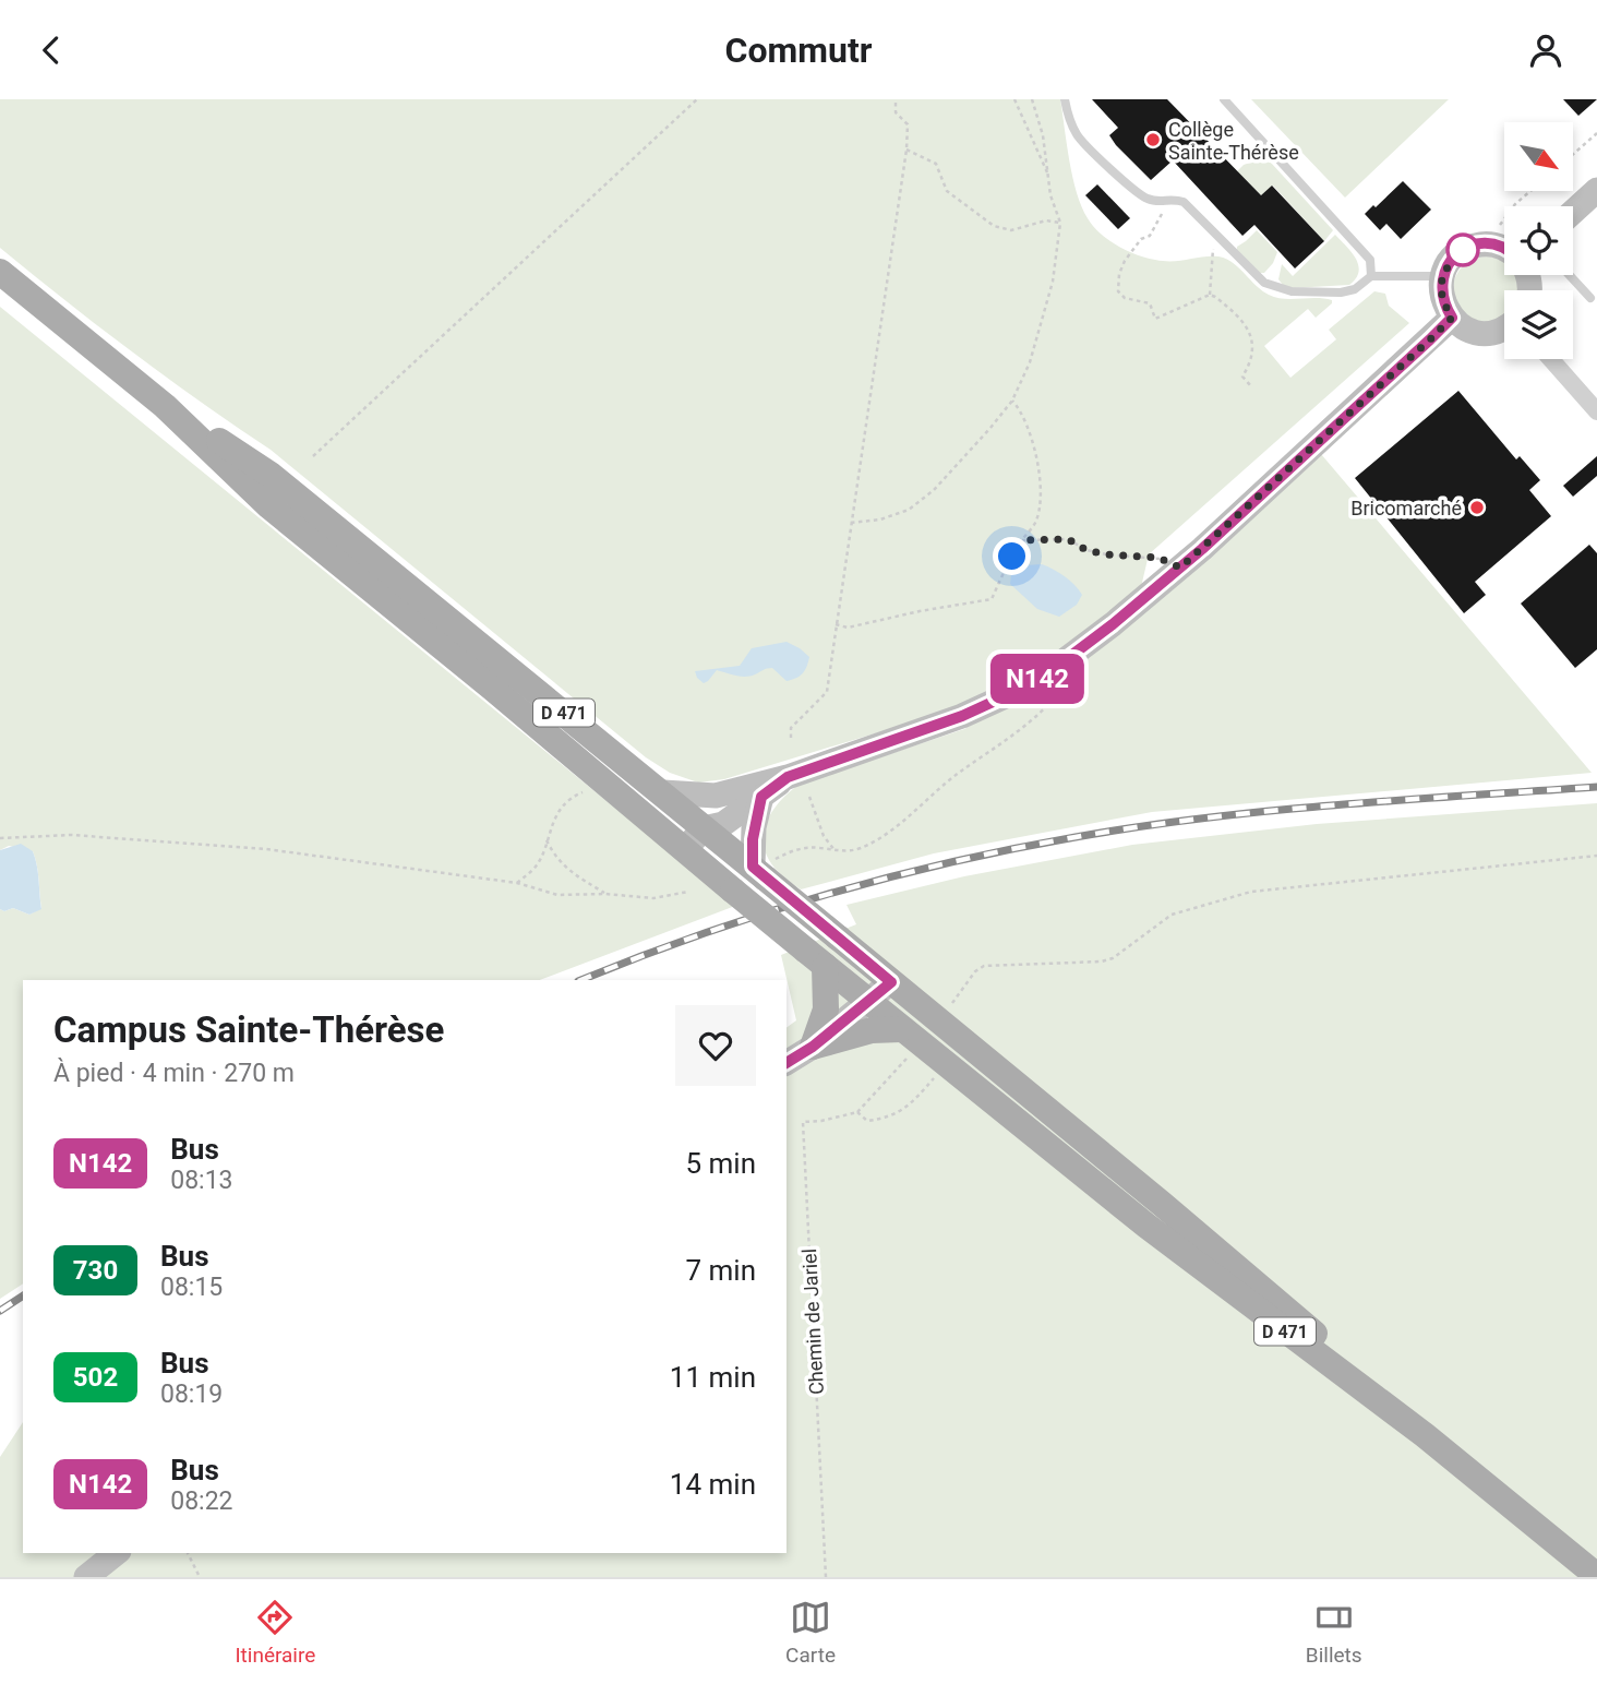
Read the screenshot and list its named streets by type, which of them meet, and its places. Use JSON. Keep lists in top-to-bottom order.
{
  "streets": {
    "main road": ["D 471"],
    "path": ["Chemin de Jariel"]
  },
  "places": ["Collège Sainte-Thérèse", "Bricomarché"],
  "lines": ["bus line N142"],
  "north": "bottom right",
  "page": {
    "header": "Commutr",
    "on_map": "N142",
    "heading": ["Campus Sainte-Thérèse", "À pied · 4 min · 270 m"],
    "list": [
      {
        "mark": "N142",
        "name": "Bus",
        "note": "08:13",
        "value": "5 min"
      },
      {
        "mark": "730",
        "name": "Bus",
        "note": "08:15",
        "value": "7 min"
      },
      {
        "mark": "502",
        "name": "Bus",
        "note": "08:19",
        "value": "11 min"
      },
      {
        "mark": "N142",
        "name": "Bus",
        "note": "08:22",
        "value": "14 min"
      }
    ],
    "tabs": ["Itinéraire", "Carte", "Billets"]
  }
}
